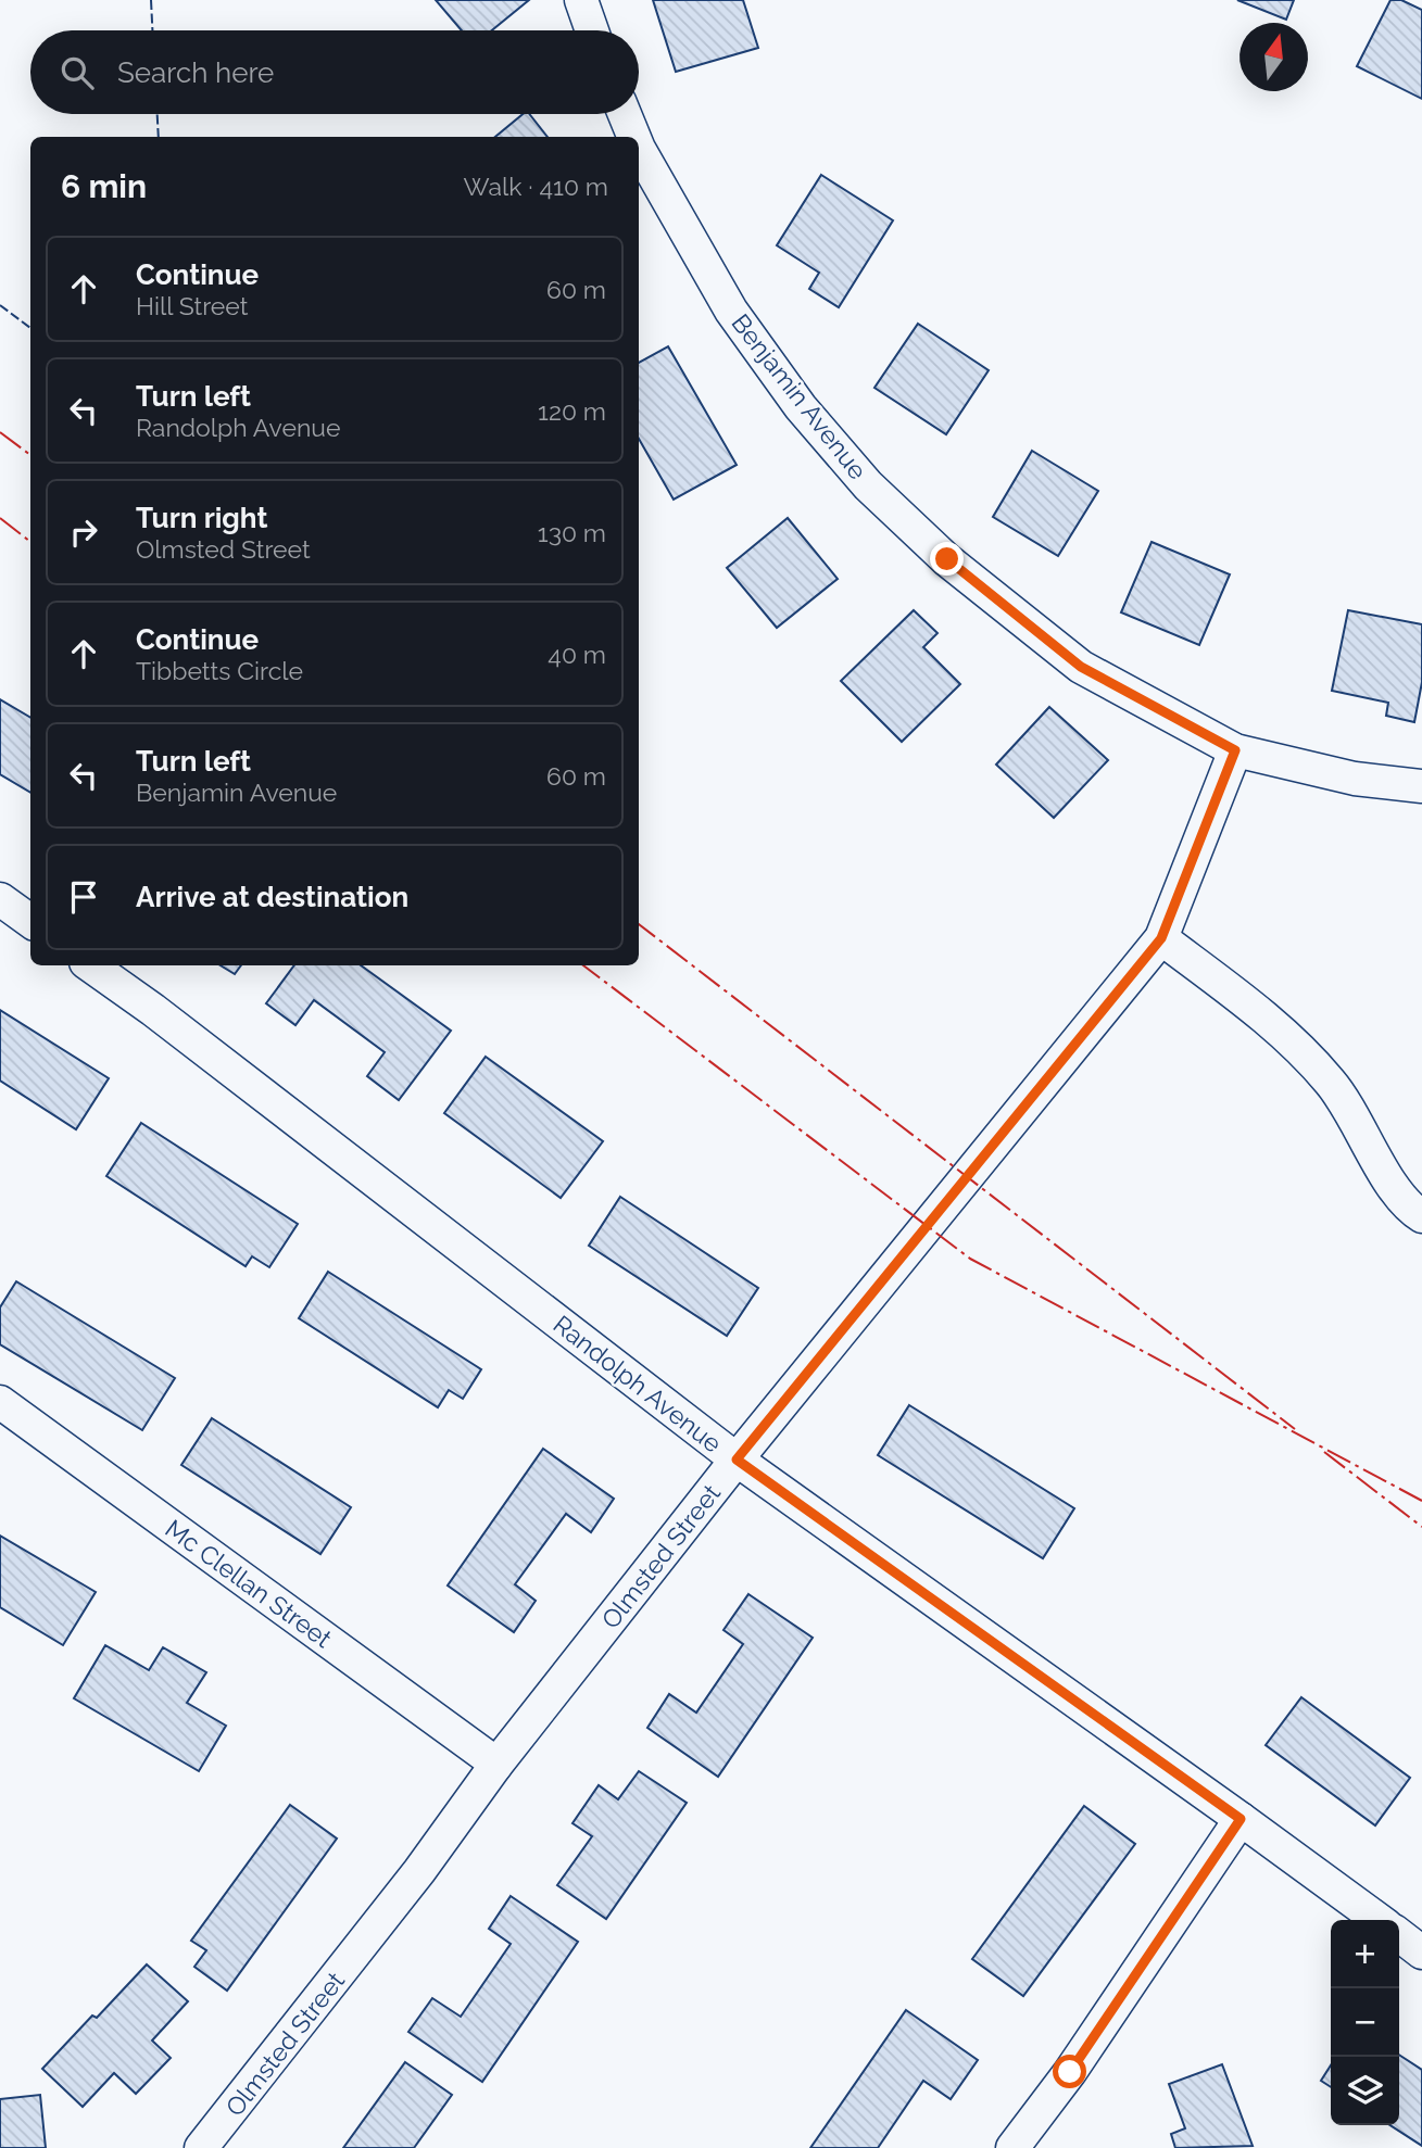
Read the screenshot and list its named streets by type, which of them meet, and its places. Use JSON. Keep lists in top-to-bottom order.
{
  "streets": {
    "street": [
      "Benjamin Avenue",
      "Randolph Avenue",
      "Olmsted Street",
      "Mc Clellan Street"
    ]
  },
  "crossings": [
    ["Benjamin Avenue", "Olmsted Street"],
    ["Randolph Avenue", "Olmsted Street"],
    ["Olmsted Street", "Mc Clellan Street"]
  ],
  "north": "top",
  "page": {
    "search": "Search here",
    "heading": ["6 min", "Walk · 410 m"],
    "list": [
      ["Continue", "Hill Street", "60 m"],
      ["Turn left", "Randolph Avenue", "120 m"],
      ["Turn right", "Olmsted Street", "130 m"],
      ["Continue", "Tibbetts Circle", "40 m"],
      ["Turn left", "Benjamin Avenue", "60 m"],
      "Arrive at destination"
    ],
    "map_buttons": ["+", "−"]
  }
}
